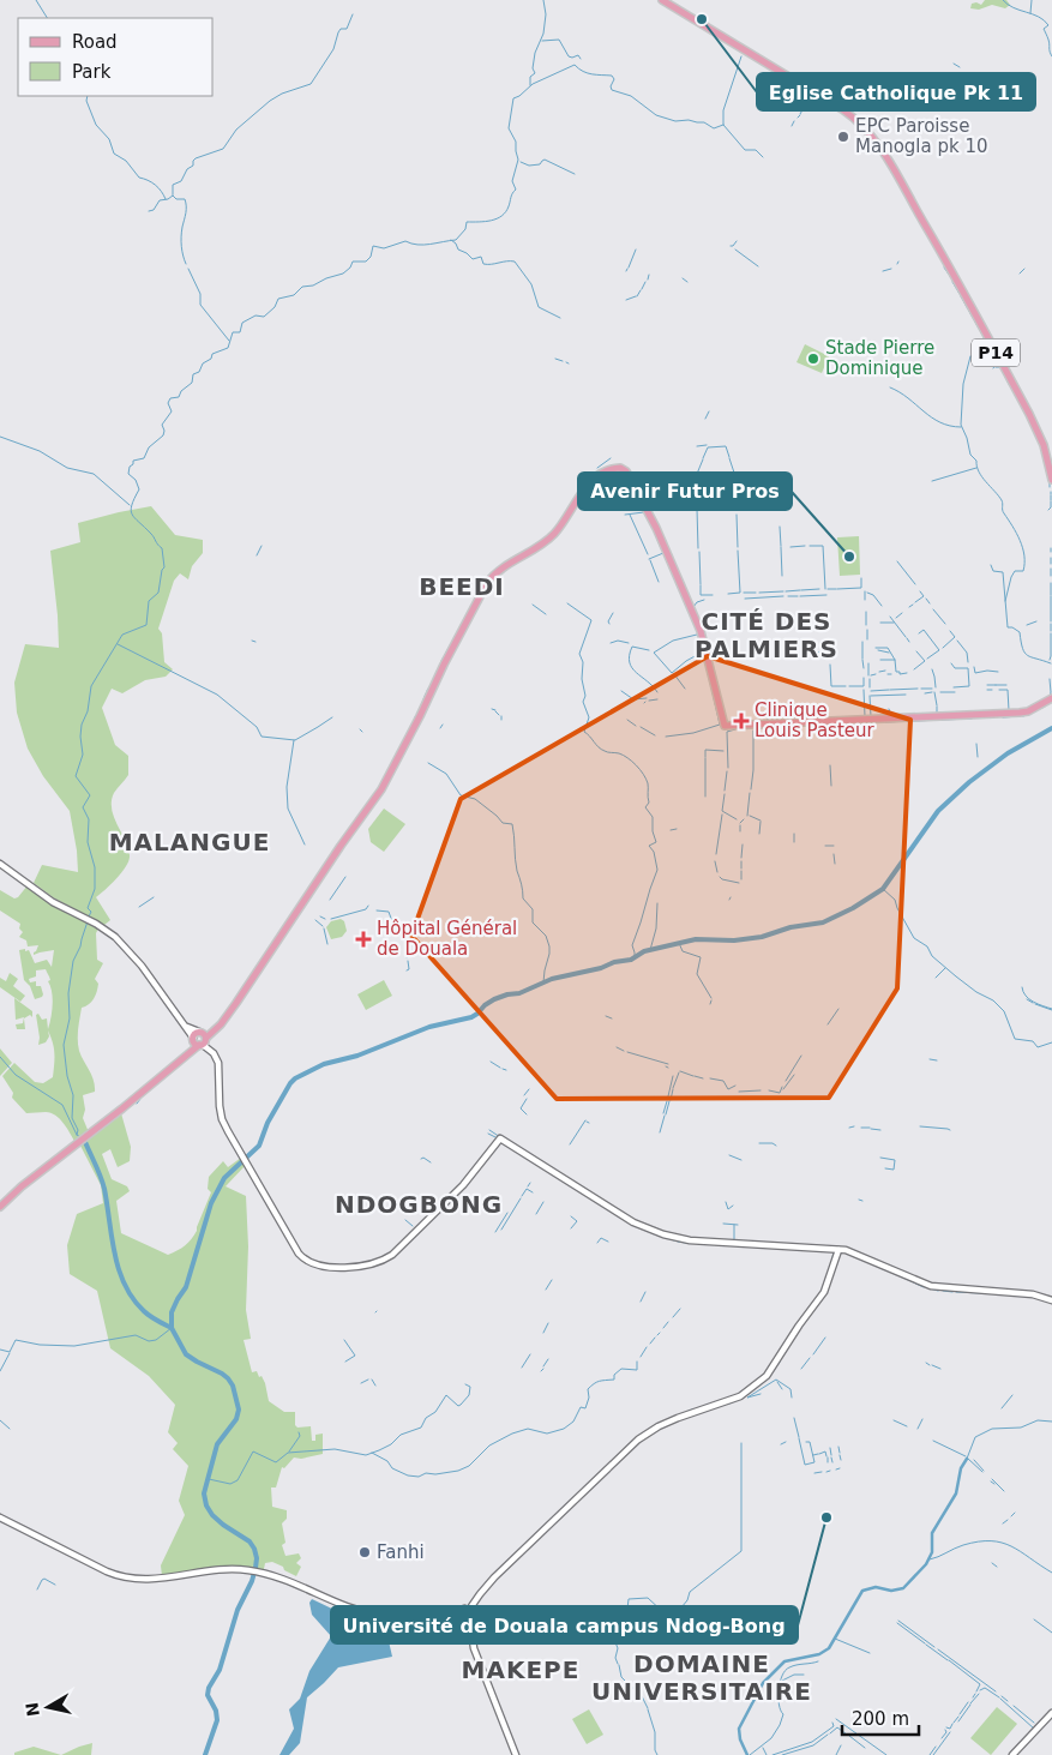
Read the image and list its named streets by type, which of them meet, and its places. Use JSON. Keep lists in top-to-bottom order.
{
  "streets": {
    "main road": ["P14"]
  },
  "districts": [
    "BEEDI",
    "CITÉ DES PALMIERS",
    "MALANGUE",
    "NDOGBONG",
    "DOMAINE UNIVERSITAIRE",
    "MAKEPE"
  ],
  "places": {
    "other": [
      "Eglise Catholique Pk 11",
      "EPC Paroisse Manogla pk 10",
      "Stade Pierre Dominique",
      "Avenir Futur Pros",
      "Université de Douala campus Ndog-Bong",
      "Fanhi"
    ],
    "health": ["Clinique Louis Pasteur", "Hôpital Général de Douala"]
  },
  "legend": ["Road", "Park"],
  "scale_bar": "200 m",
  "north": "left"
}
